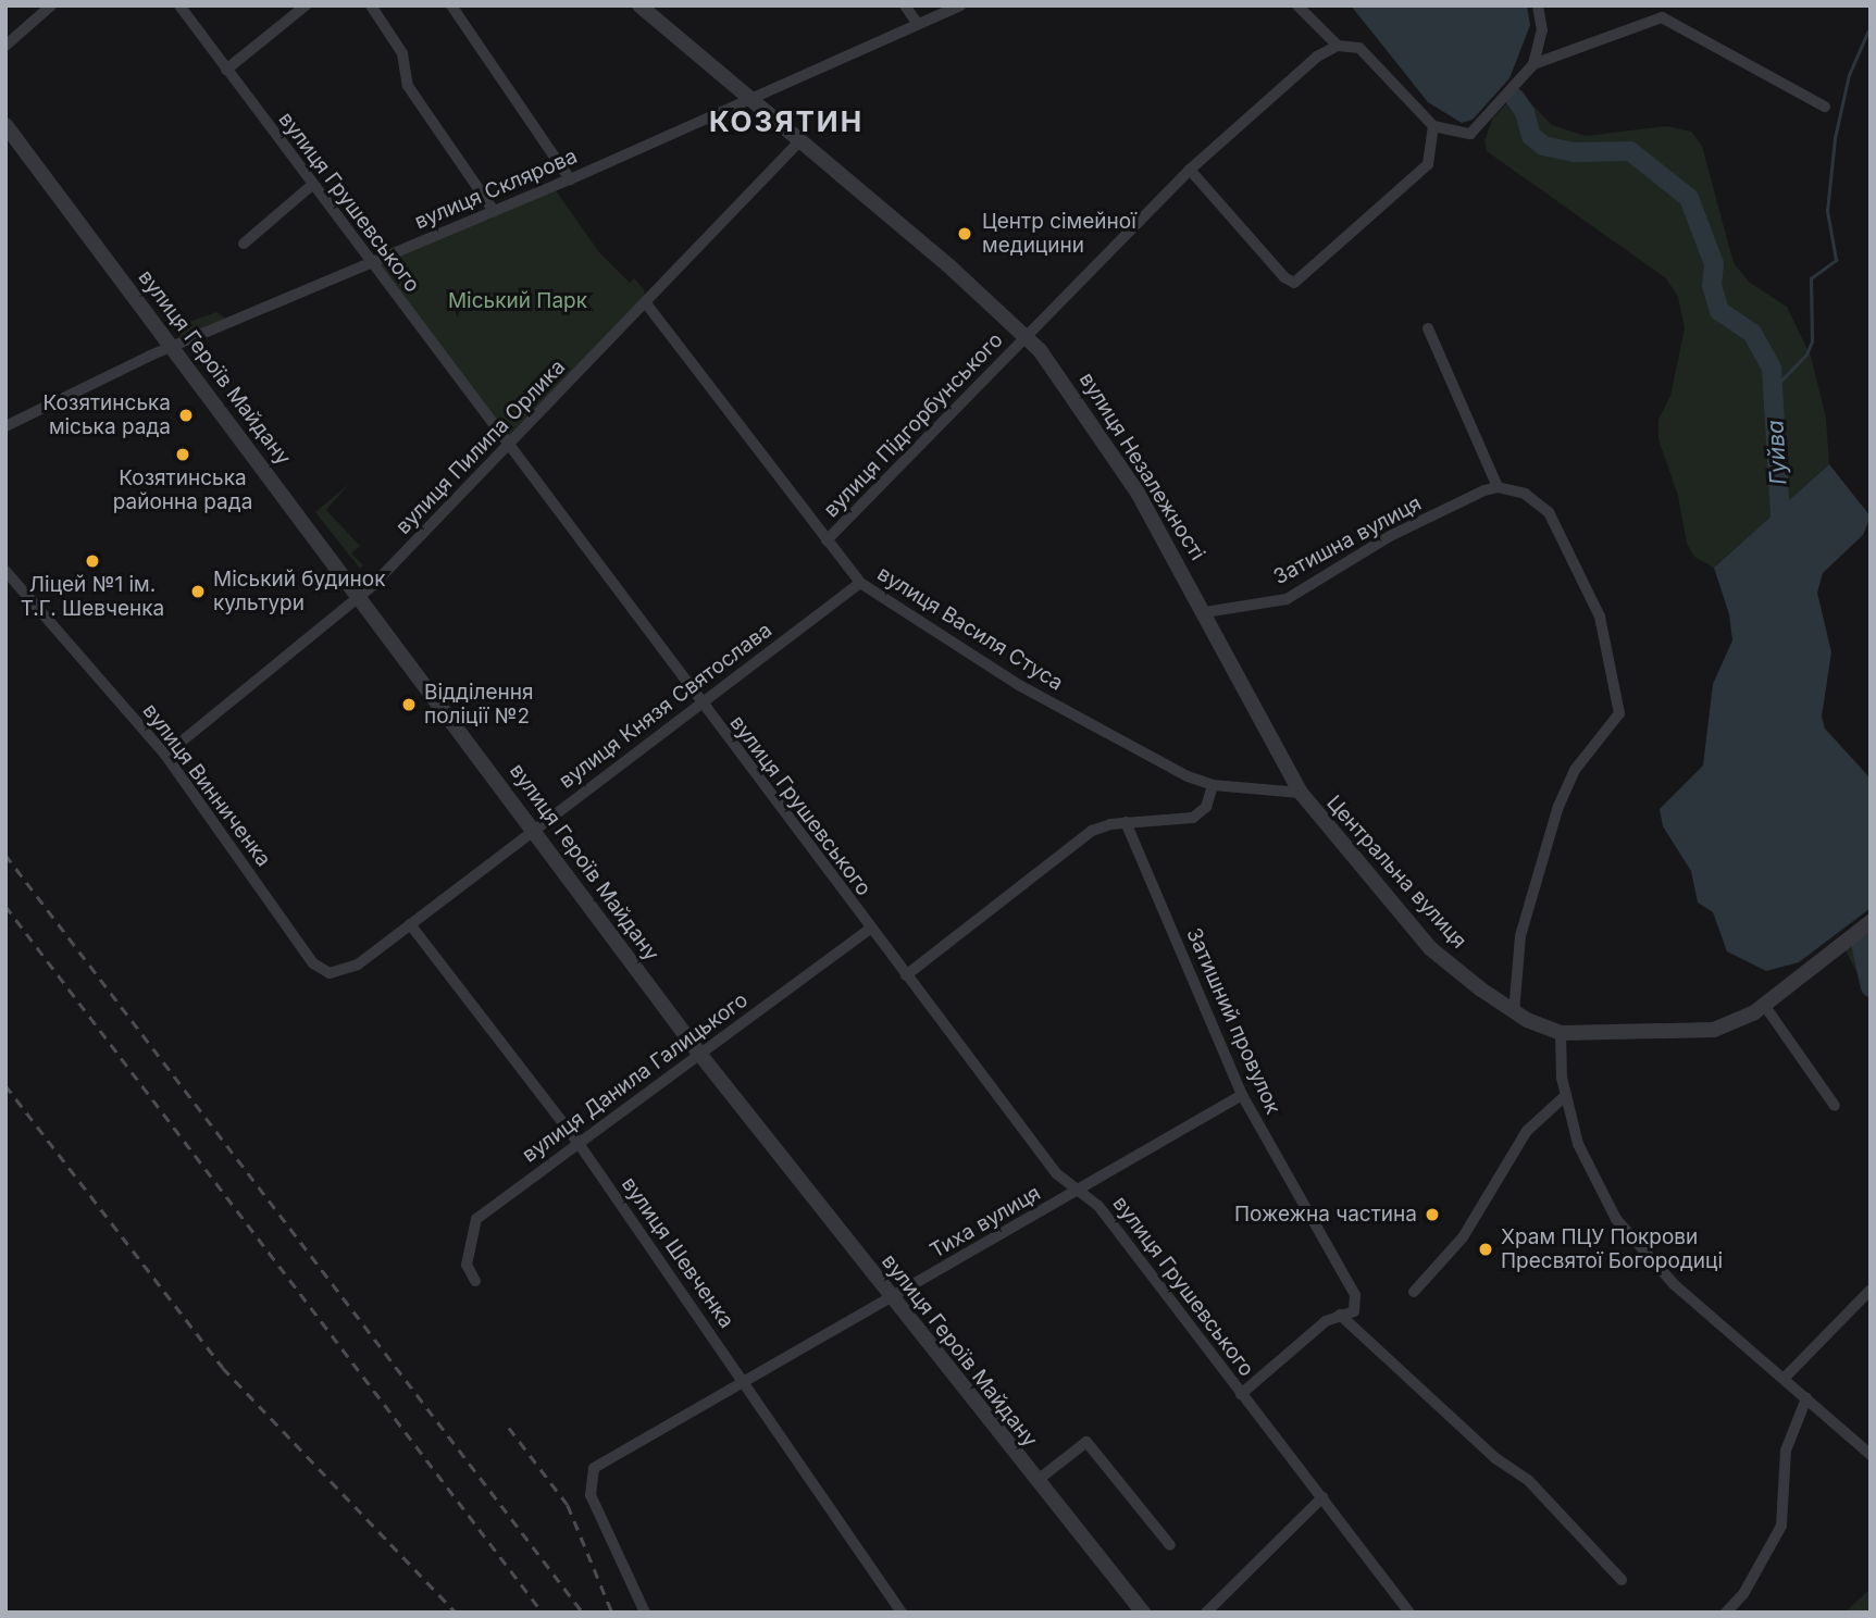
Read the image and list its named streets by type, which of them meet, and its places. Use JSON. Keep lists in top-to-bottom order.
{
  "streets": {
    "street": [
      "вулиця Склярова",
      "вулиця Грушевського",
      "вулиця Героїв Майдану",
      "вулиця Підгорбунського",
      "вулиця Пилипа Орлика",
      "вулиця Незалежності",
      "Затишна вулиця",
      "вулиця Василя Стуса",
      "вулиця Князя Святослава",
      "вулиця Винниченка",
      "Центральна вулиця",
      "Затишний провулок",
      "вулиця Данила Галицького",
      "Тиха вулиця",
      "вулиця Шевченка"
    ]
  },
  "crossings": [
    ["вулиця Склярова", "вулиця Грушевського"],
    ["вулиця Склярова", "вулиця Героїв Майдану"],
    ["вулиця Склярова", "вулиця Незалежності"],
    ["вулиця Грушевського", "вулиця Пилипа Орлика"],
    ["вулиця Грушевського", "вулиця Князя Святослава"],
    ["вулиця Грушевського", "вулиця Данила Галицького"],
    ["вулиця Грушевського", "Тиха вулиця"],
    ["вулиця Героїв Майдану", "вулиця Пилипа Орлика"],
    ["вулиця Героїв Майдану", "вулиця Князя Святослава"],
    ["вулиця Героїв Майдану", "вулиця Данила Галицького"],
    ["вулиця Героїв Майдану", "Тиха вулиця"],
    ["вулиця Підгорбунського", "вулиця Незалежності"],
    ["вулиця Підгорбунського", "вулиця Василя Стуса"],
    ["вулиця Пилипа Орлика", "вулиця Незалежності"],
    ["вулиця Пилипа Орлика", "вулиця Василя Стуса"],
    ["вулиця Пилипа Орлика", "вулиця Винниченка"],
    ["вулиця Незалежності", "Затишна вулиця"],
    ["вулиця Незалежності", "вулиця Василя Стуса"],
    ["вулиця Незалежності", "Центральна вулиця"],
    ["вулиця Василя Стуса", "вулиця Князя Святослава"],
    ["вулиця Василя Стуса", "Центральна вулиця"],
    ["вулиця Князя Святослава", "вулиця Винниченка"],
    ["вулиця Князя Святослава", "вулиця Шевченка"],
    ["Затишний провулок", "Тиха вулиця"],
    ["вулиця Данила Галицького", "вулиця Шевченка"],
    ["Тиха вулиця", "вулиця Шевченка"]
  ],
  "districts": ["КОЗЯТИН"],
  "water": ["Гуйва"],
  "parks": ["Міський Парк"],
  "places": [
    "Центр сімейної медицини",
    "Козятинська міська рада",
    "Козятинська районна рада",
    "Ліцей №1 ім. Т.Г. Шевченка",
    "Міський будинок культури",
    "Відділення поліції №2",
    "Пожежна частина",
    "Храм ПЦУ Покрови Пресвятої Богородиці"
  ]
}
